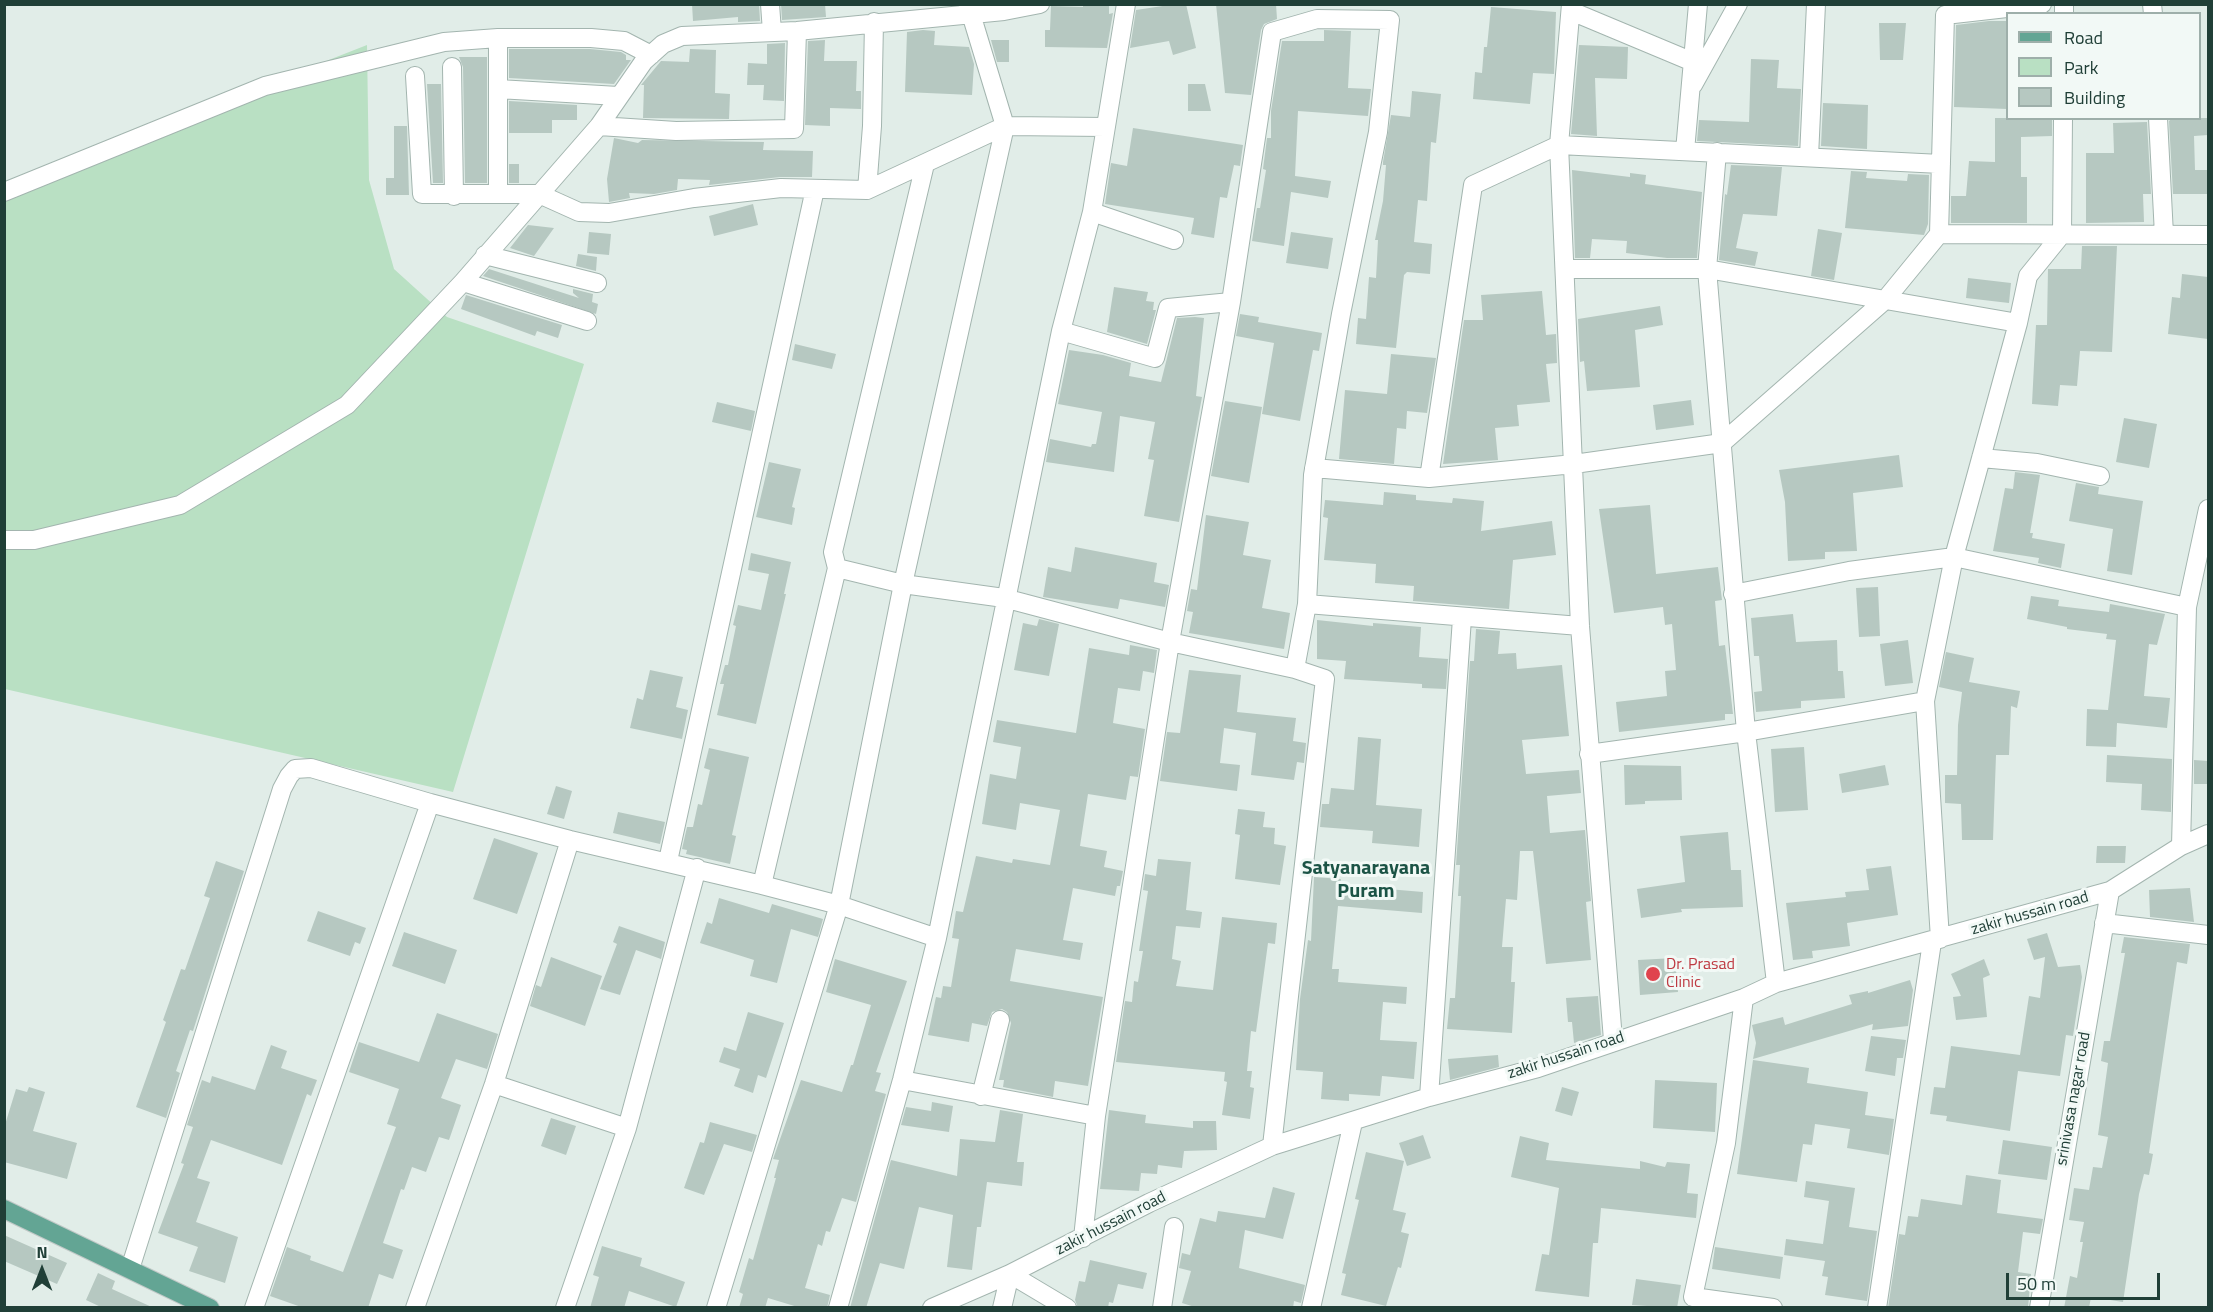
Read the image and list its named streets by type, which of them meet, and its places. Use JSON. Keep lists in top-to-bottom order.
{
  "streets": {
    "street": ["zakir hussain road", "srinivasa nagar road"]
  },
  "crossings": [
    ["zakir hussain road", "srinivasa nagar road"]
  ],
  "districts": ["Satyanarayana Puram"],
  "places": ["Dr. Prasad Clinic"],
  "legend": ["Road", "Park", "Building"],
  "scale_bar": "50 m",
  "north": "top"
}
